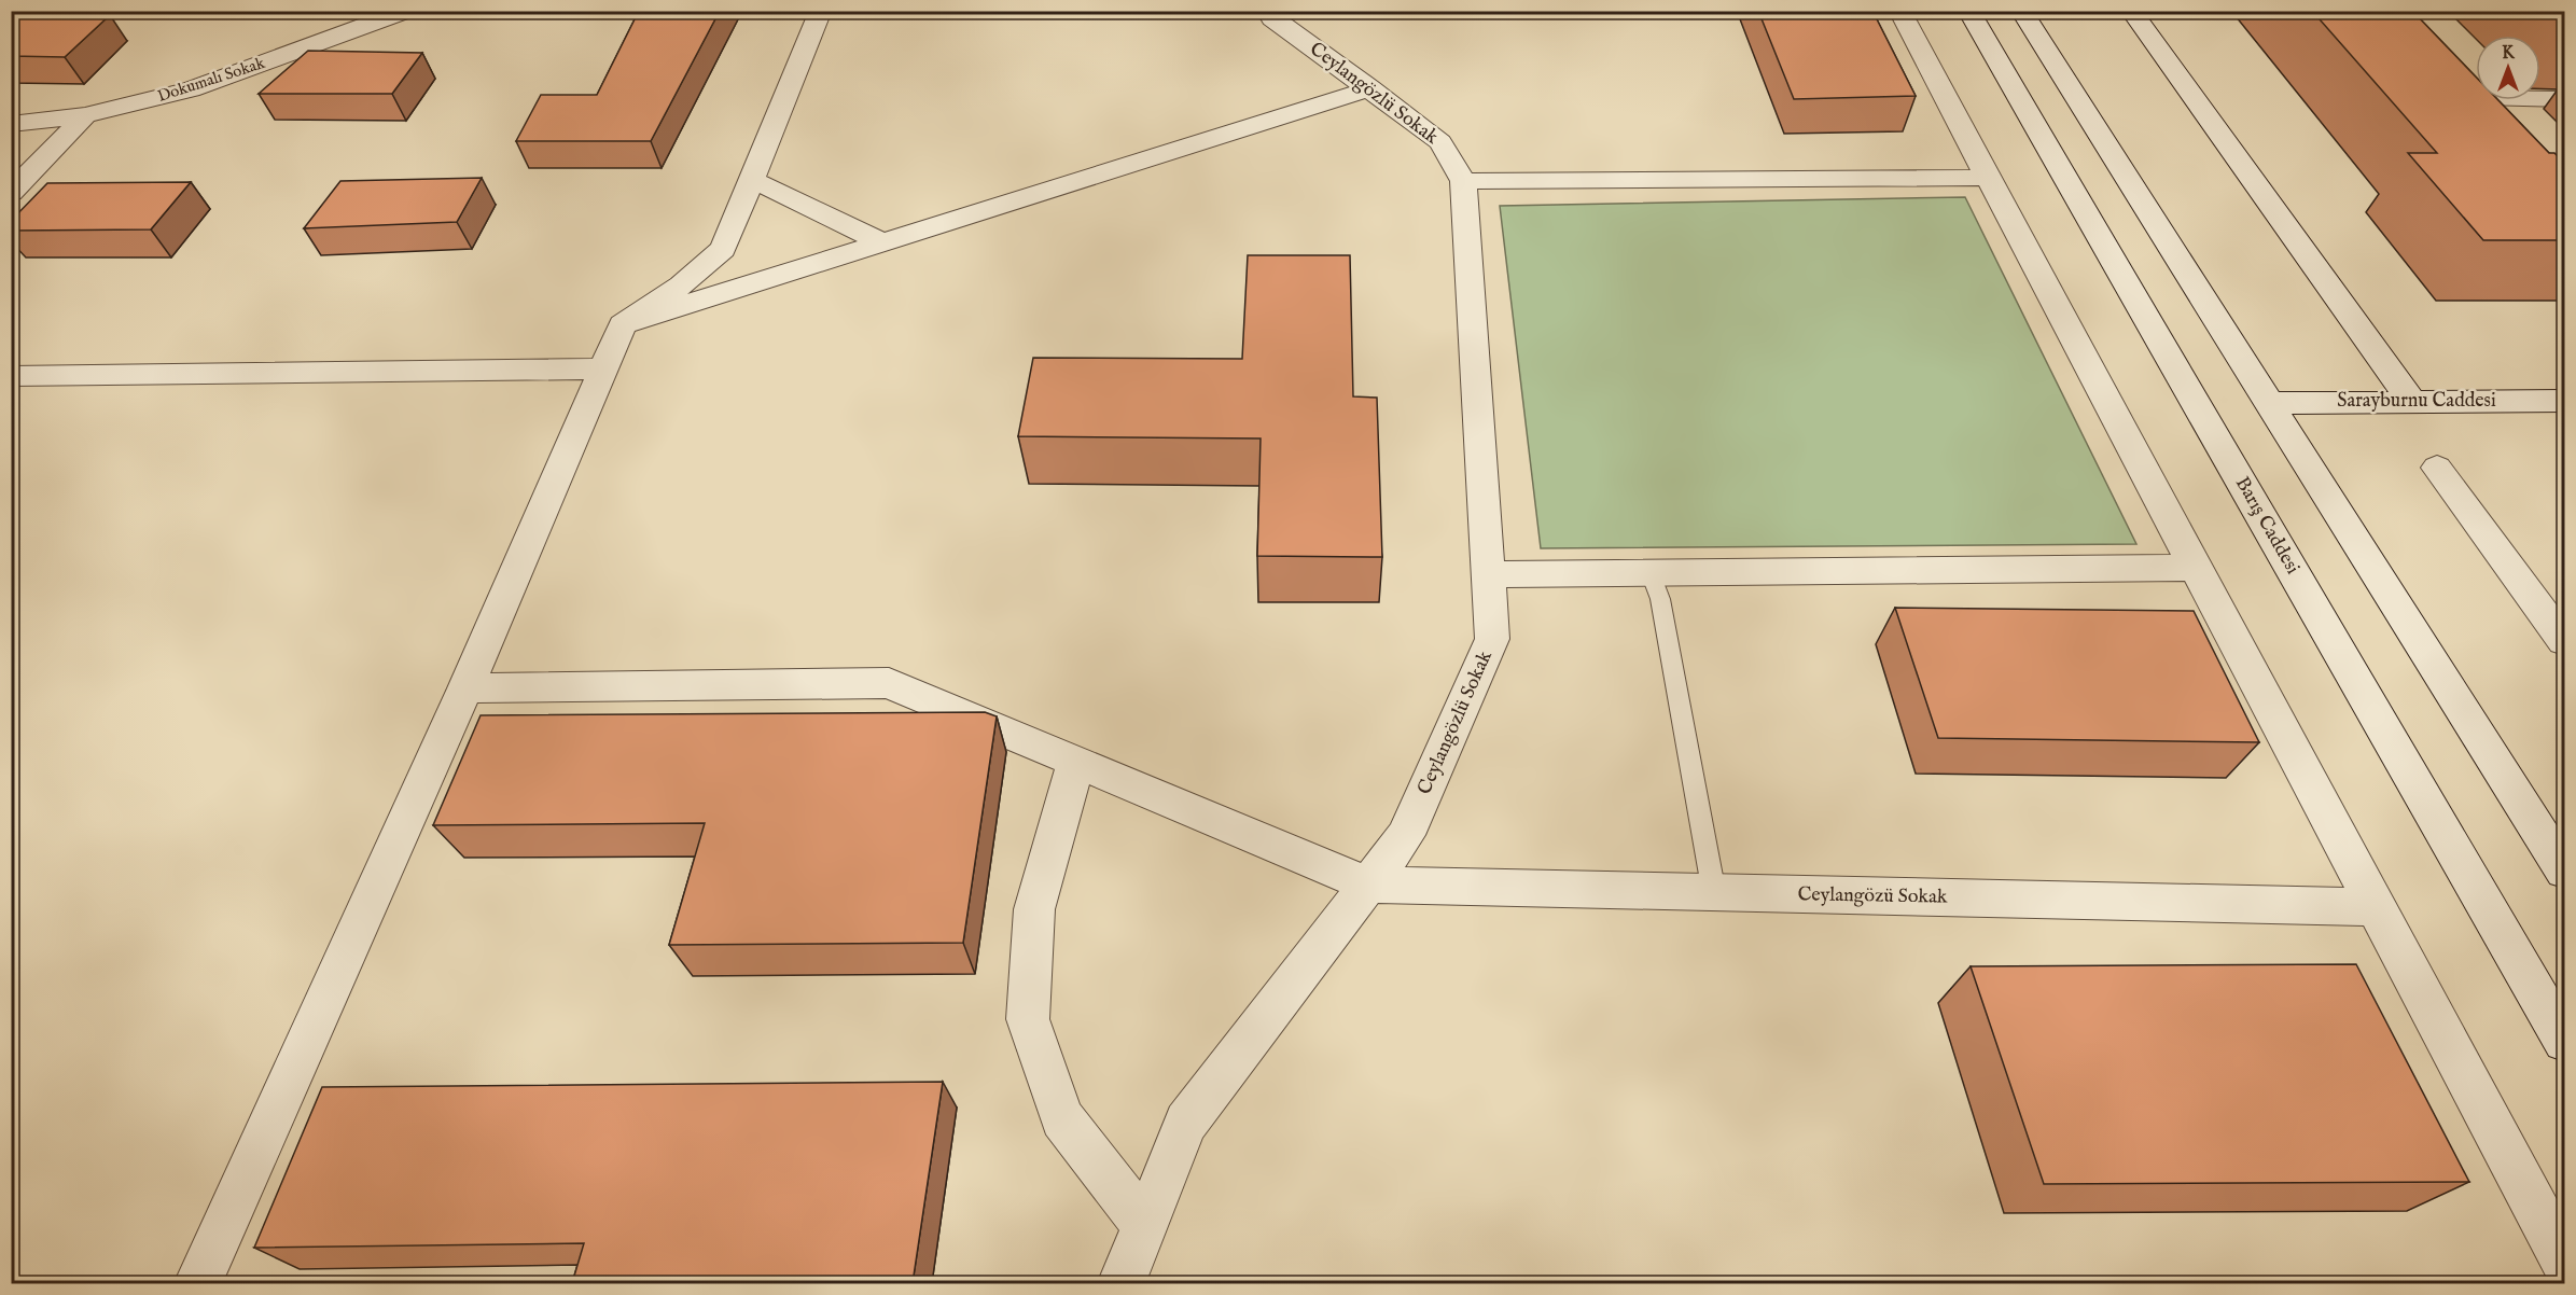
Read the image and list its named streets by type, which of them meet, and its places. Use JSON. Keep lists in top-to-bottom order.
{
  "streets": {
    "street": [
      "Dokumalı Sokak",
      "Ceylangözlü Sokak",
      "Sarayburnu Caddesi",
      "Barış Caddesi",
      "Ceylangözü Sokak"
    ]
  },
  "crossings": [
    ["Ceylangözlü Sokak", "Ceylangözü Sokak"]
  ],
  "north": "top"
}
